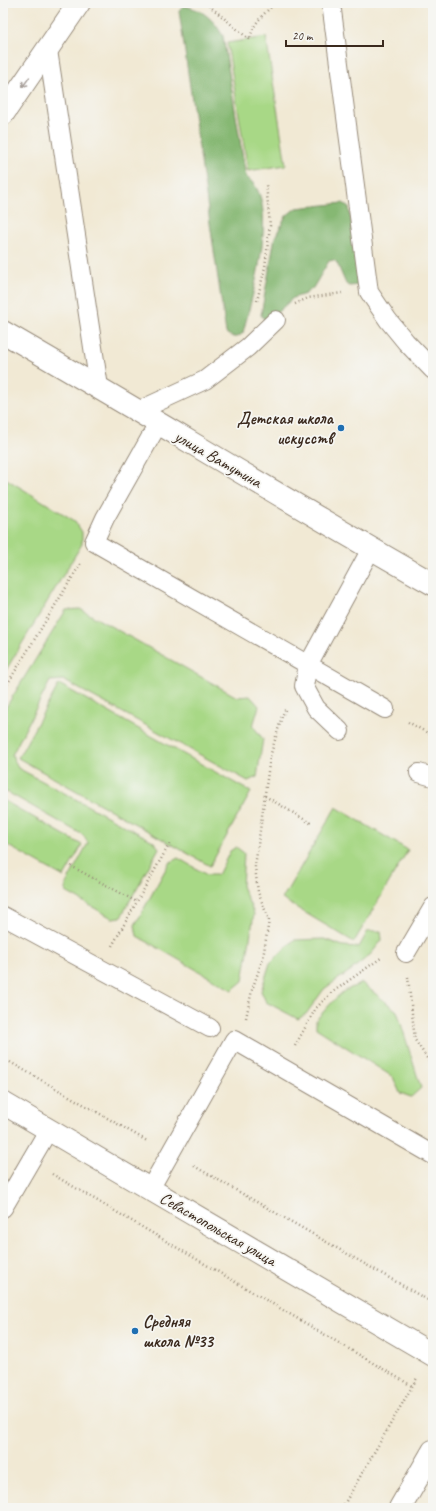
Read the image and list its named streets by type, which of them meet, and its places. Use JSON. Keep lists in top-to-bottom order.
{
  "streets": {
    "street": ["улица Ватутина", "Севастопольская улица"]
  },
  "places": ["Детская школа искусств", "Средняя школа №33"],
  "scale_bar": "20 m"
}
